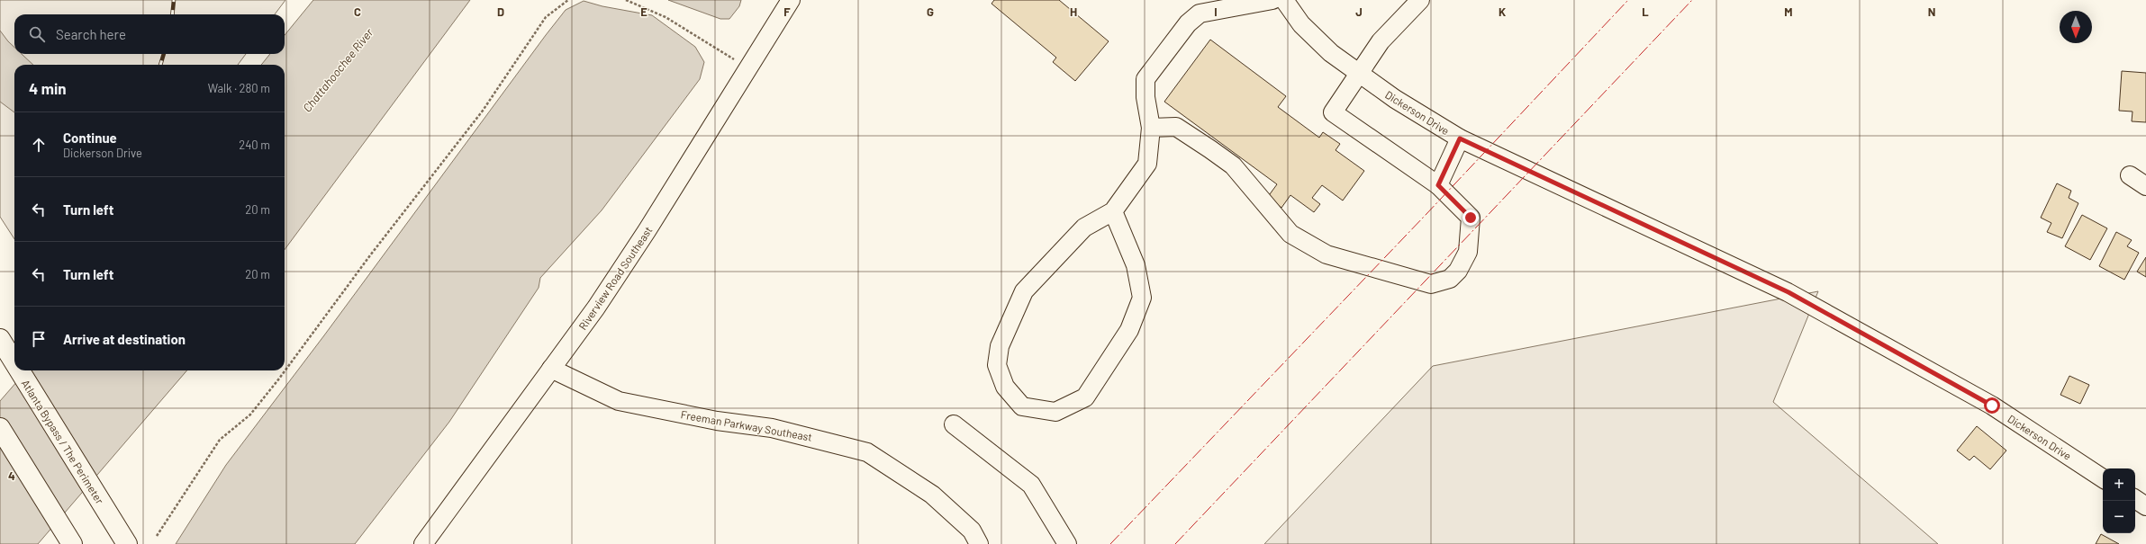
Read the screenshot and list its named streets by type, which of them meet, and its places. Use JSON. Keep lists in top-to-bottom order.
{
  "streets": {
    "highway": ["Atlanta Bypass / The Perimeter"],
    "street": ["Dickerson Drive", "Riverview Road Southeast", "Freeman Parkway Southeast"]
  },
  "crossings": [
    ["Riverview Road Southeast", "Freeman Parkway Southeast"]
  ],
  "water": ["Chattahoochee River"],
  "north": "bottom",
  "page": {
    "search": "Search here",
    "heading": ["4 min", "Walk · 280 m"],
    "list": [
      ["Continue", "Dickerson Drive", "240 m"],
      ["Turn left", "20 m"],
      ["Turn left", "20 m"],
      "Arrive at destination"
    ],
    "map_buttons": ["+", "−"]
  },
  "grid": {
    "columns": [
      "C",
      "D",
      "E",
      "F",
      "G",
      "H",
      "I",
      "J",
      "K",
      "L",
      "M",
      "N"
    ],
    "rows": ["4"]
  }
}
